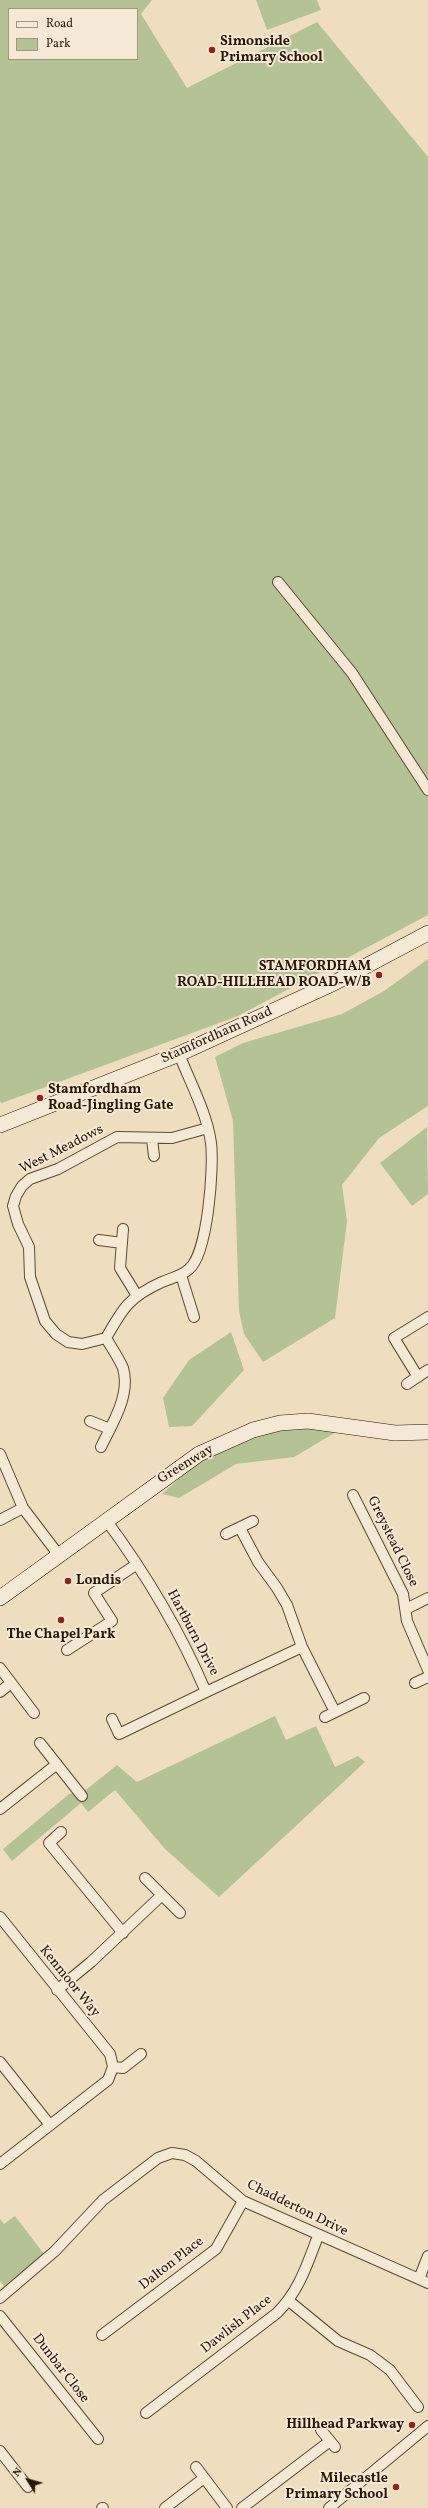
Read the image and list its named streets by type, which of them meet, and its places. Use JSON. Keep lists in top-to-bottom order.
{
  "streets": {
    "street": [
      "Stamfordham Road",
      "West Meadows",
      "Greenway",
      "Greystead Close",
      "Hartburn Drive",
      "Kenmoor Way",
      "Chadderton Drive",
      "Dalton Place",
      "Dawlish Place",
      "Dunbar Close"
    ]
  },
  "crossings": [
    ["Greenway", "Hartburn Drive"],
    ["Chadderton Drive", "Dalton Place"],
    ["Chadderton Drive", "Dawlish Place"]
  ],
  "places": [
    "Simonside Primary School",
    "STAMFORDHAM ROAD-HILLHEAD ROAD-W/B",
    "Stamfordham Road-Jingling Gate",
    "Londis",
    "The Chapel Park",
    "Hillhead Parkway",
    "Milecastle Primary School"
  ],
  "legend": ["Road", "Park"],
  "north": "top left"
}
